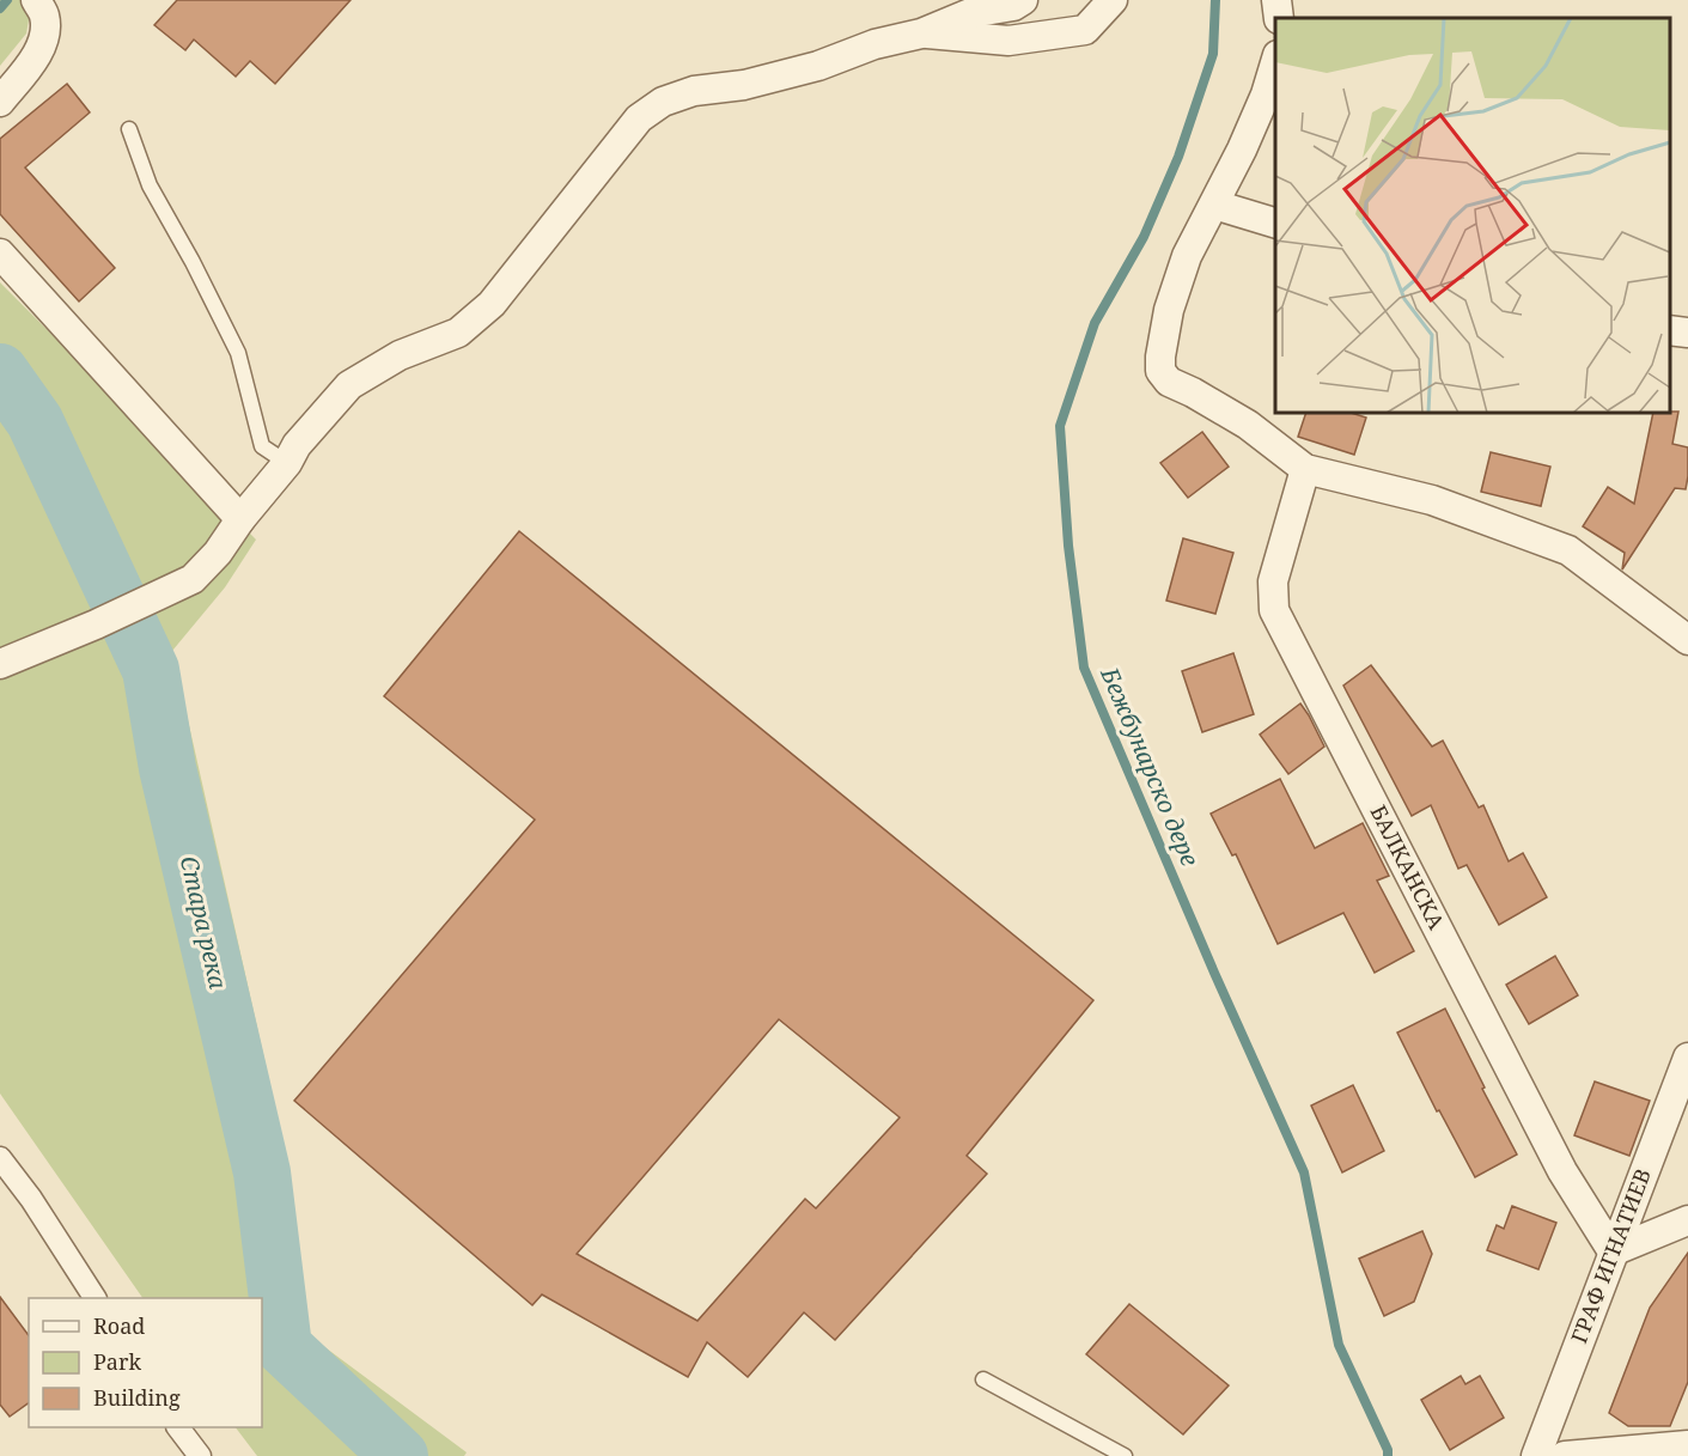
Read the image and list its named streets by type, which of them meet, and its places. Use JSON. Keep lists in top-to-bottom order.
{
  "streets": {
    "street": ["БАЛКАНСКА", "ГРАФ ИГНАТИЕВ"]
  },
  "crossings": [
    ["БАЛКАНСКА", "ГРАФ ИГНАТИЕВ"]
  ],
  "water": ["Бежбунарско дере", "Стара река"],
  "legend": ["Road", "Park", "Building"]
}
